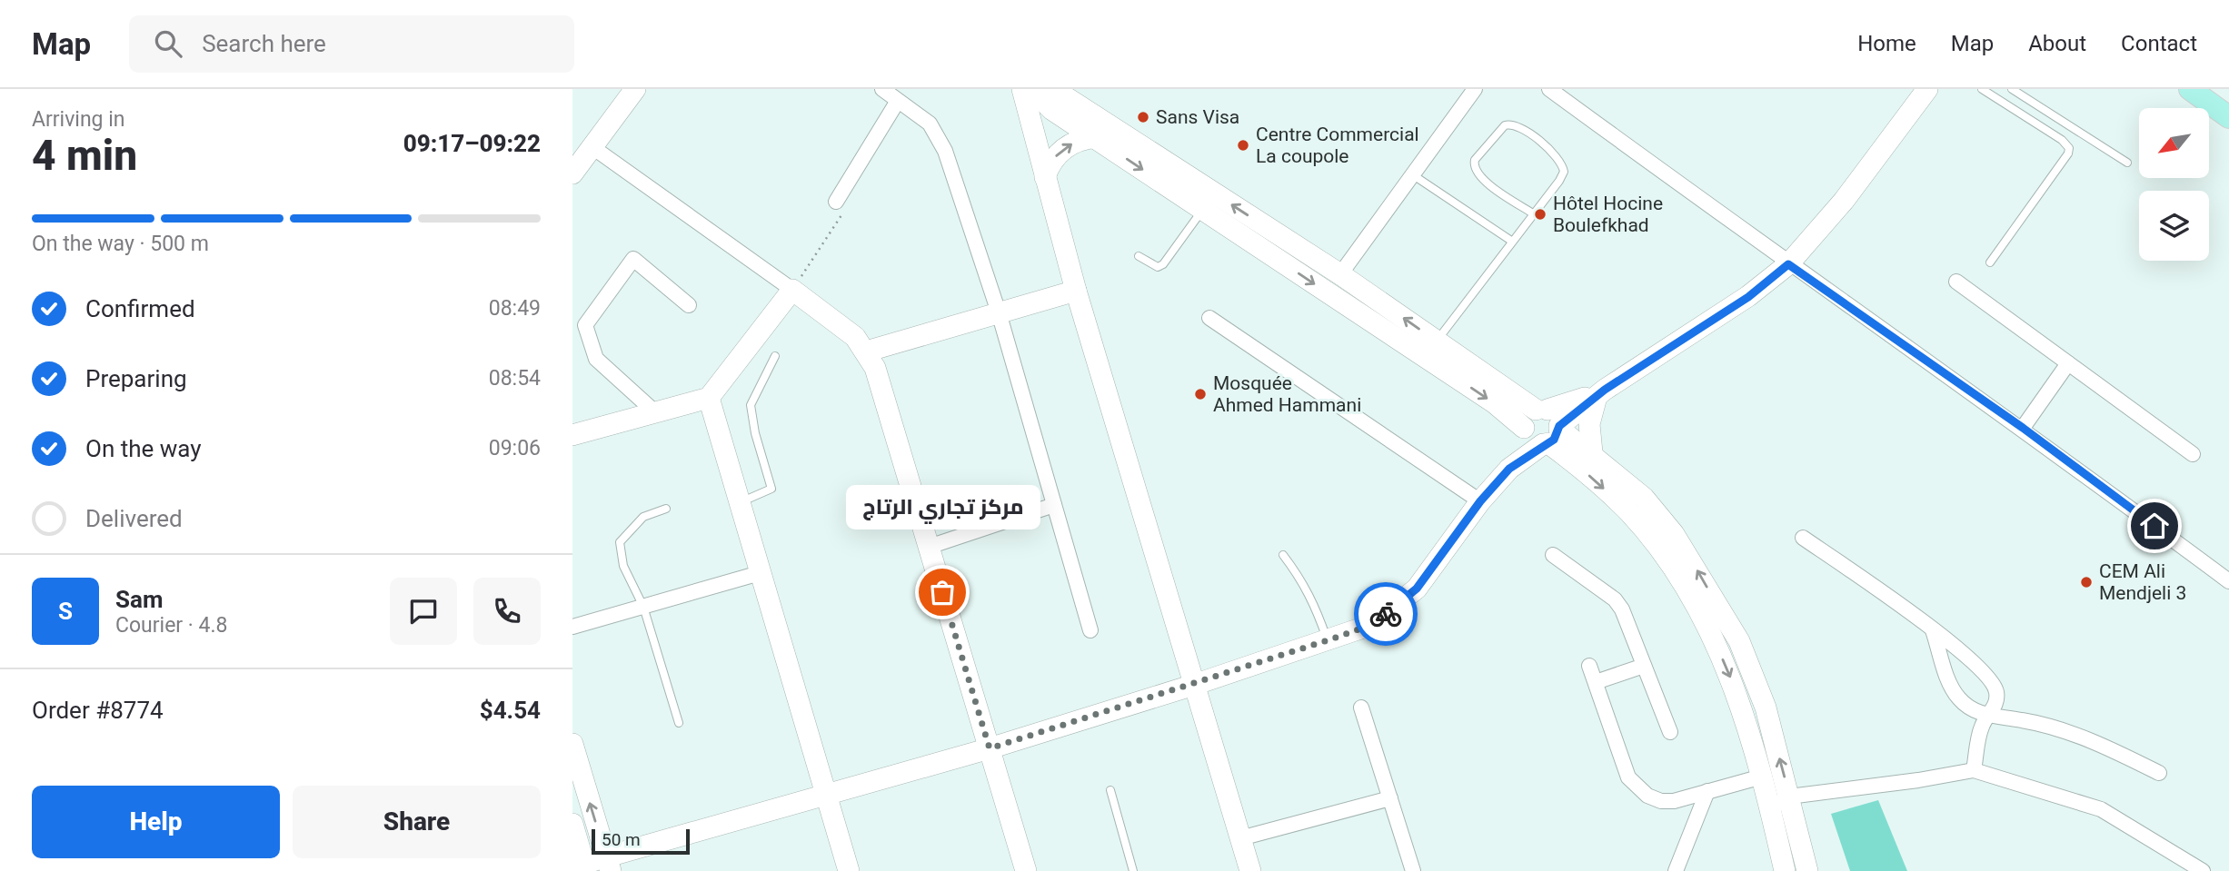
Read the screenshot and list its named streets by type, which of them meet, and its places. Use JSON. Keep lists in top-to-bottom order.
{
  "places": [
    "Sans Visa",
    "Centre Commercial La coupole",
    "Hôtel Hocine Boulefkhad",
    "Mosquée Ahmed Hammani",
    "CEM Ali Mendjeli 3",
    "مركز تجاري الرتاج"
  ],
  "scale_bar": "50 m",
  "north": "bottom left",
  "page": {
    "header": "Map",
    "search": "Search here",
    "nav": [
      "Home",
      "Map",
      "About",
      "Contact"
    ],
    "heading": ["4 min", "Arriving in", "09:17–09:22"],
    "panel": [
      "Sam",
      "Courier · 4.8",
      "Order #8774",
      "$4.54"
    ],
    "bar": "On the way · 500 m",
    "list": [
      ["Confirmed", "08:49"],
      ["Preparing", "08:54"],
      ["On the way", "09:06"],
      "Delivered"
    ],
    "bubble": "مركز تجاري الرتاج",
    "round": "S",
    "buttons": ["Help", "Share"],
    "scale": "50 m"
  }
}
